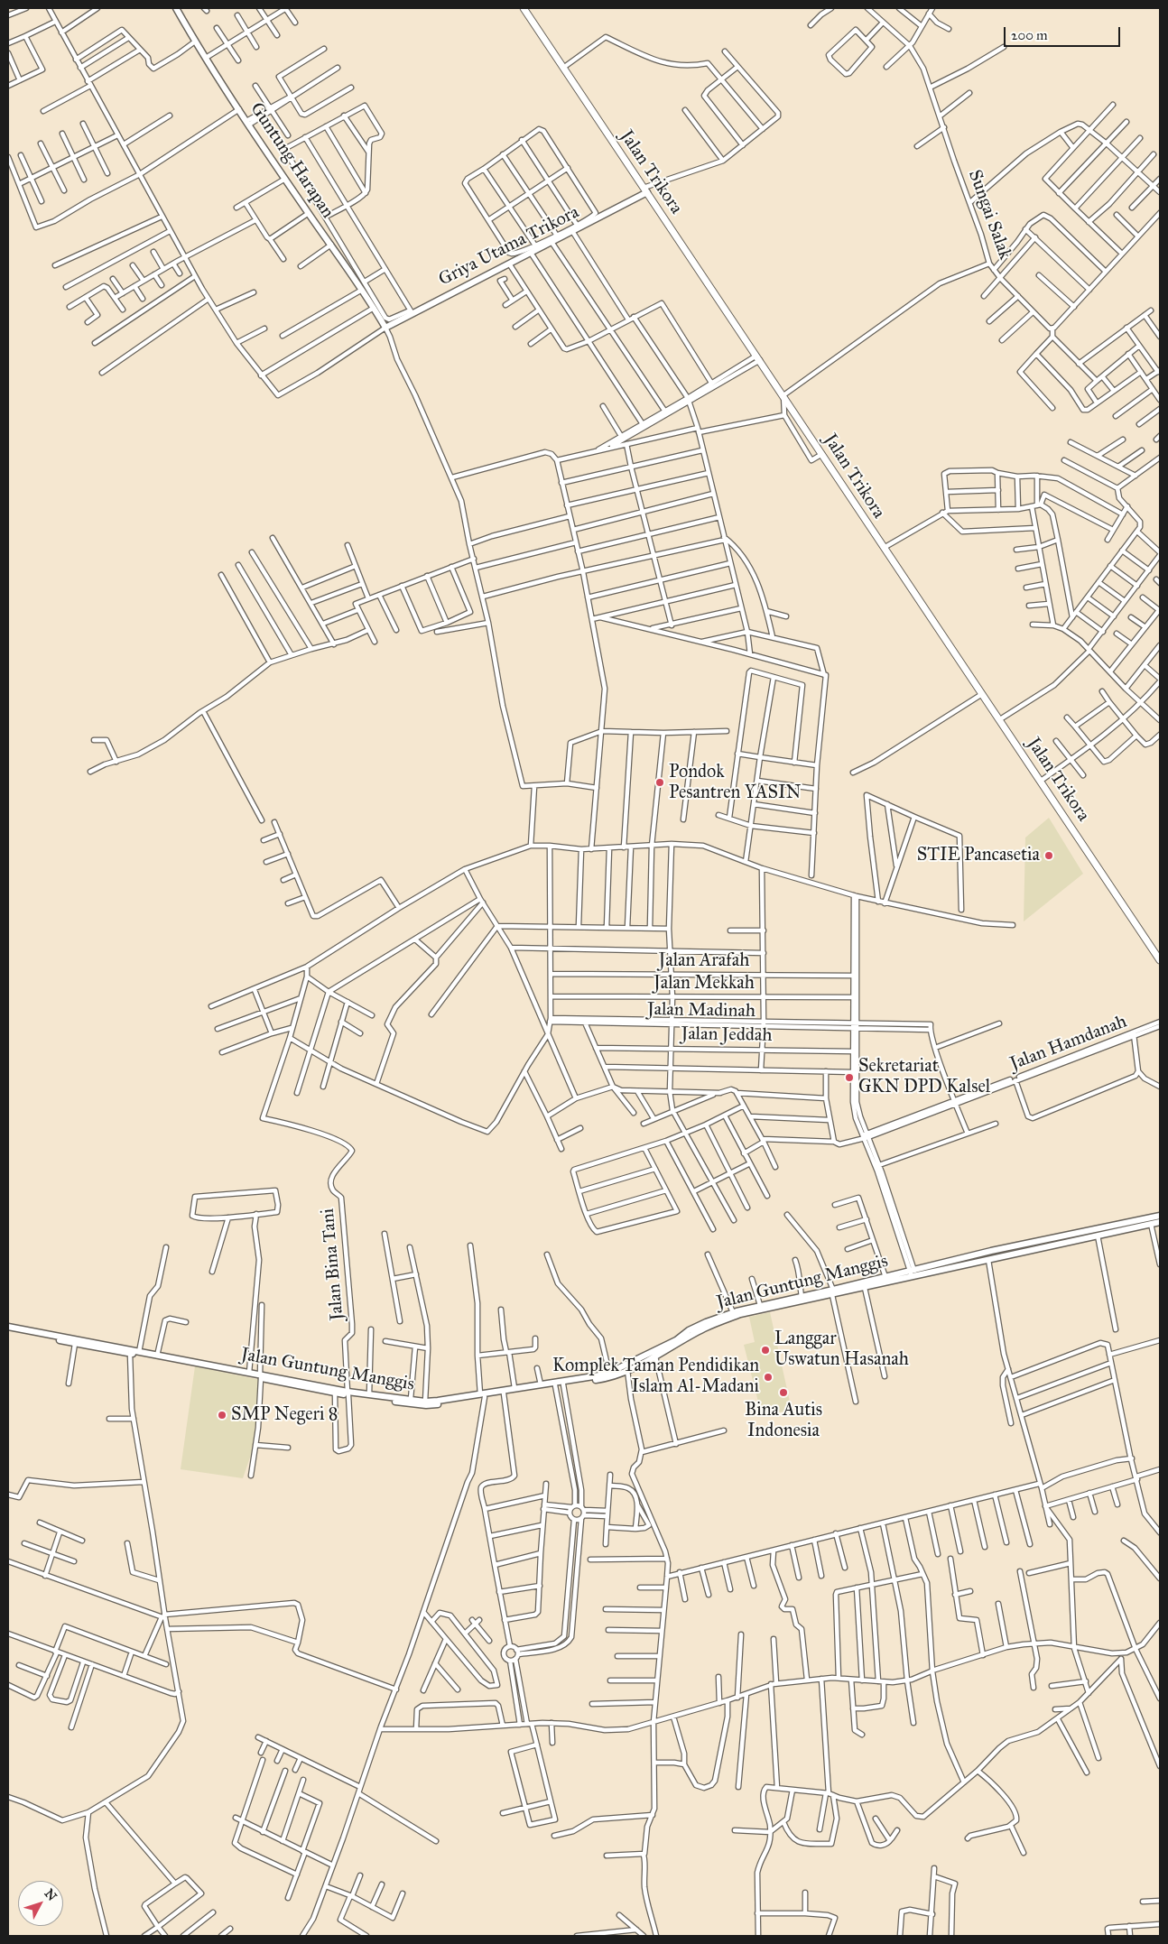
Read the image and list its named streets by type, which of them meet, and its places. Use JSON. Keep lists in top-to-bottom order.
{
  "streets": {
    "main road": ["Jalan Trikora"],
    "street": [
      "Guntung Harapan",
      "Sungai Salak",
      "Griya Utama Trikora",
      "Jalan Arafah",
      "Jalan Mekkah",
      "Jalan Madinah",
      "Jalan Jeddah",
      "Jalan Hamdanah",
      "Jalan Bina Tani",
      "Jalan Guntung Manggis"
    ]
  },
  "crossings": [
    ["Guntung Harapan", "Griya Utama Trikora"],
    ["Jalan Trikora", "Griya Utama Trikora"],
    ["Jalan Bina Tani", "Jalan Guntung Manggis"]
  ],
  "places": [
    "Pondok Pesantren YASIN",
    "STIE Pancasetia",
    "Sekretariat GKN DPD Kalsel",
    "Langgar Uswatun Hasanah",
    "Komplek Taman Pendidikan Islam Al-Madani",
    "Bina Autis Indonesia",
    "SMP Negeri 8"
  ],
  "scale_bar": "200 m",
  "north": "top right"
}
